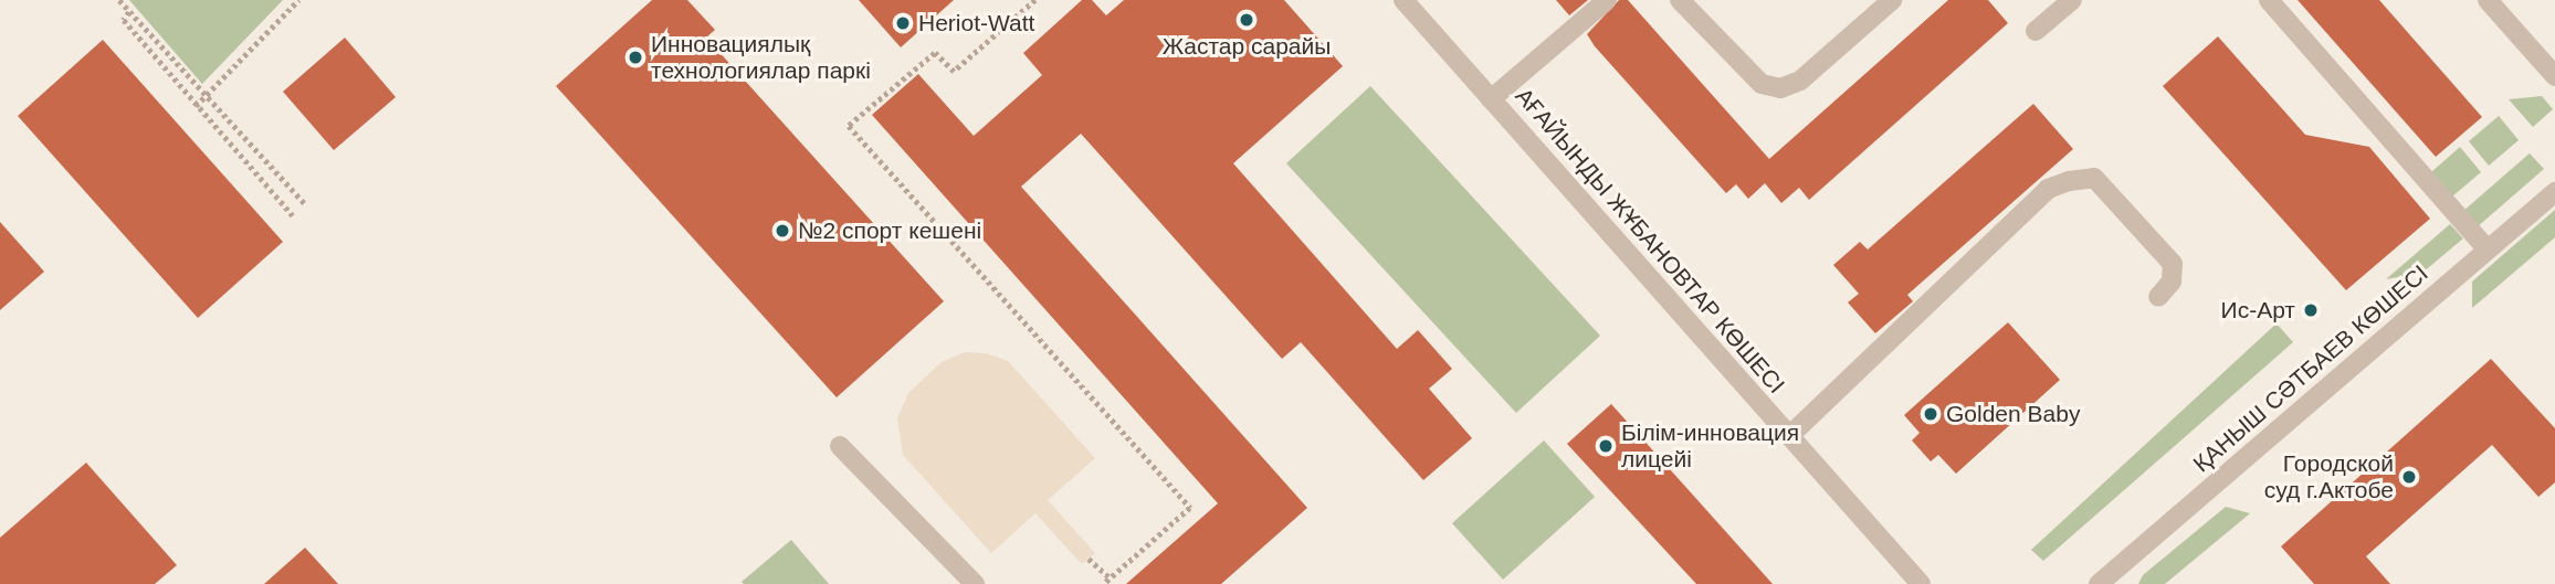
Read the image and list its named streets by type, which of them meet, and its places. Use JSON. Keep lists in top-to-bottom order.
{
  "streets": {
    "street": ["АҒАЙЫНДЫ ЖҰБАНОВТАР КӨШЕСІ", "ҚАНЫШ СӘТБАЕВ КӨШЕСІ"]
  },
  "places": [
    "Жастар сарайы",
    "Heriot-Watt",
    "Инновациялық технологиялар паркі",
    "№2 спорт кешені",
    "Ис-Арт",
    "Golden Baby",
    "Білім-инновация лицейі",
    "Городской суд г.Актобе"
  ]
}
